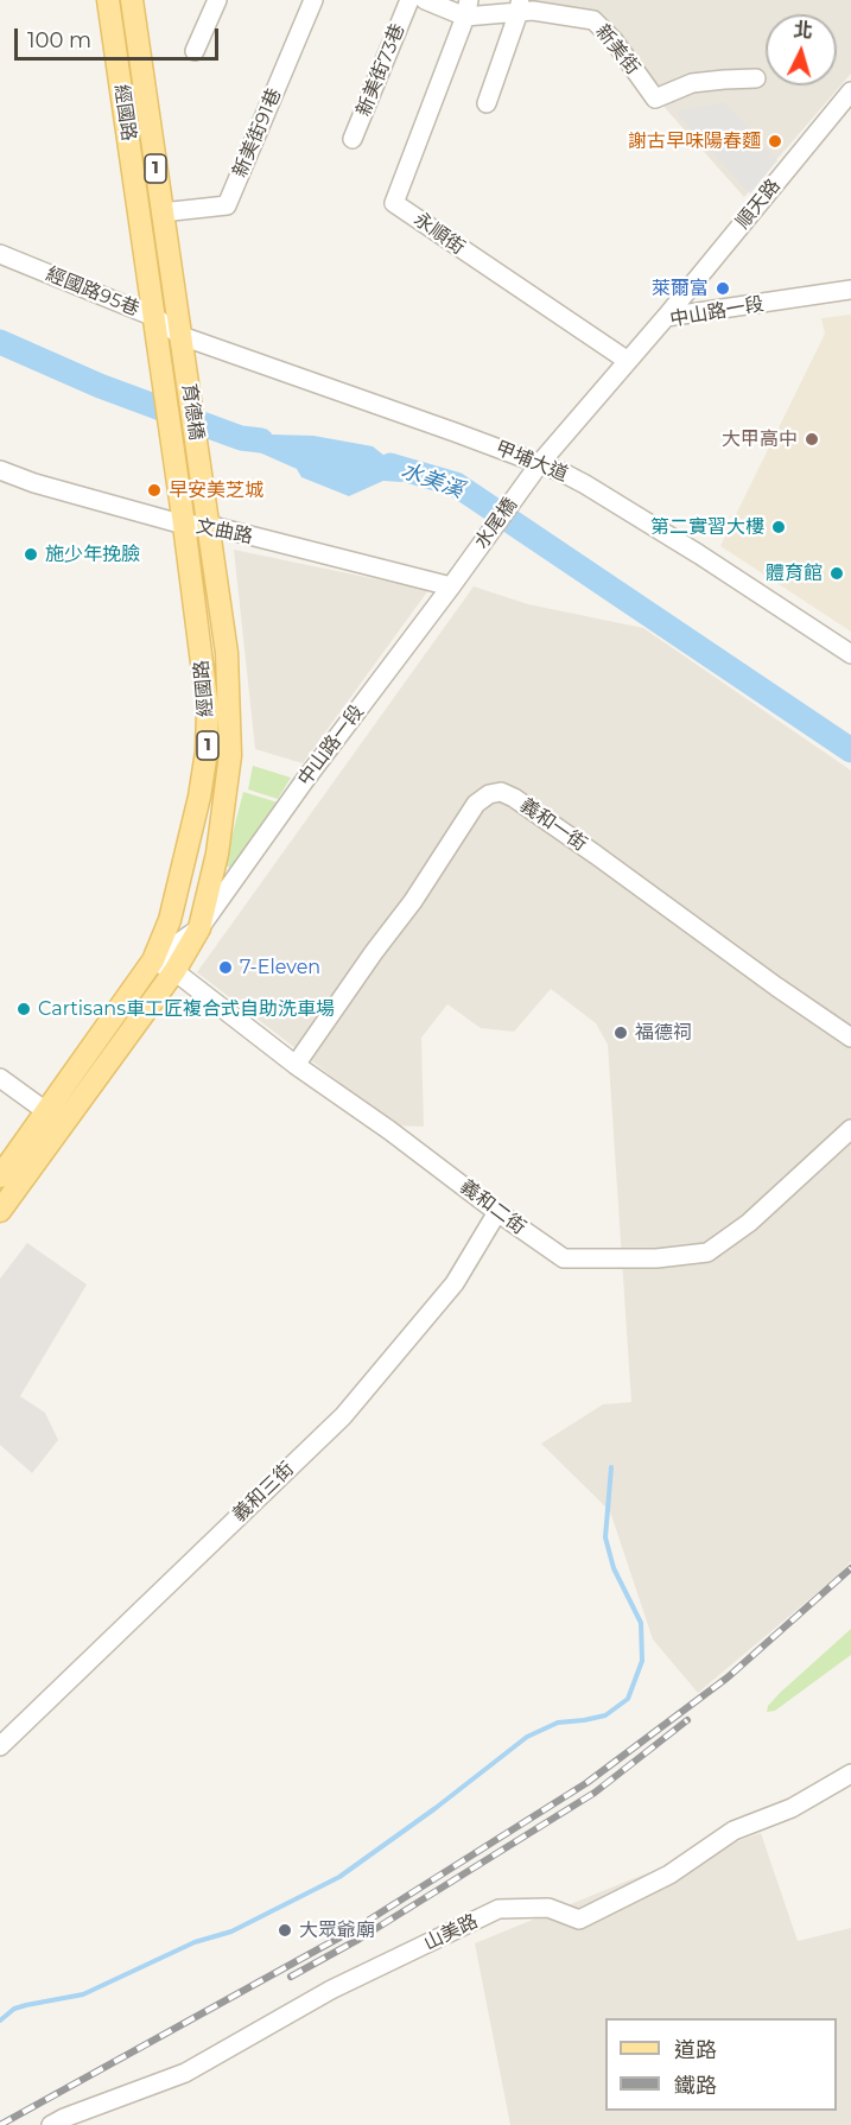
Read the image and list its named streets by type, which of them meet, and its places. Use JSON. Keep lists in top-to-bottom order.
{
  "streets": {
    "main road": [
      "經國路",
      "1",
      "中山路一段",
      "育德橋"
    ],
    "street": [
      "新美街",
      "新美街73巷",
      "新美街91巷",
      "順天路",
      "永順街",
      "經國路95巷",
      "甲埔大道",
      "水尾橋",
      "文曲路",
      "義和一街",
      "義和二街",
      "義和三街",
      "山美路"
    ]
  },
  "crossings": [
    ["新美街", "永順街"],
    ["經國路", "新美街91巷"],
    ["經國路", "經國路95巷"],
    ["經國路", "中山路一段"],
    ["經國路", "育德橋"],
    ["經國路", "甲埔大道"],
    ["經國路", "文曲路"],
    ["經國路", "義和二街"],
    ["順天路", "中山路一段"],
    ["永順街", "中山路一段"],
    ["經國路95巷", "甲埔大道"],
    ["中山路一段", "甲埔大道"],
    ["中山路一段", "水尾橋"],
    ["中山路一段", "文曲路"],
    ["中山路一段", "義和二街"],
    ["義和一街", "義和二街"],
    ["義和二街", "義和三街"]
  ],
  "water": ["水美溪"],
  "places": [
    "謝古早味陽春麵",
    "萊爾富",
    "大甲高中",
    "早安美芝城",
    "第二實習大樓",
    "施少年挽臉",
    "體育館",
    "7-Eleven",
    "Cartisans車工匠複合式自助洗車場",
    "福德祠",
    "大眾爺廟"
  ],
  "legend": ["道路", "鐵路"],
  "scale_bar": "100 m",
  "north": "top"
}
